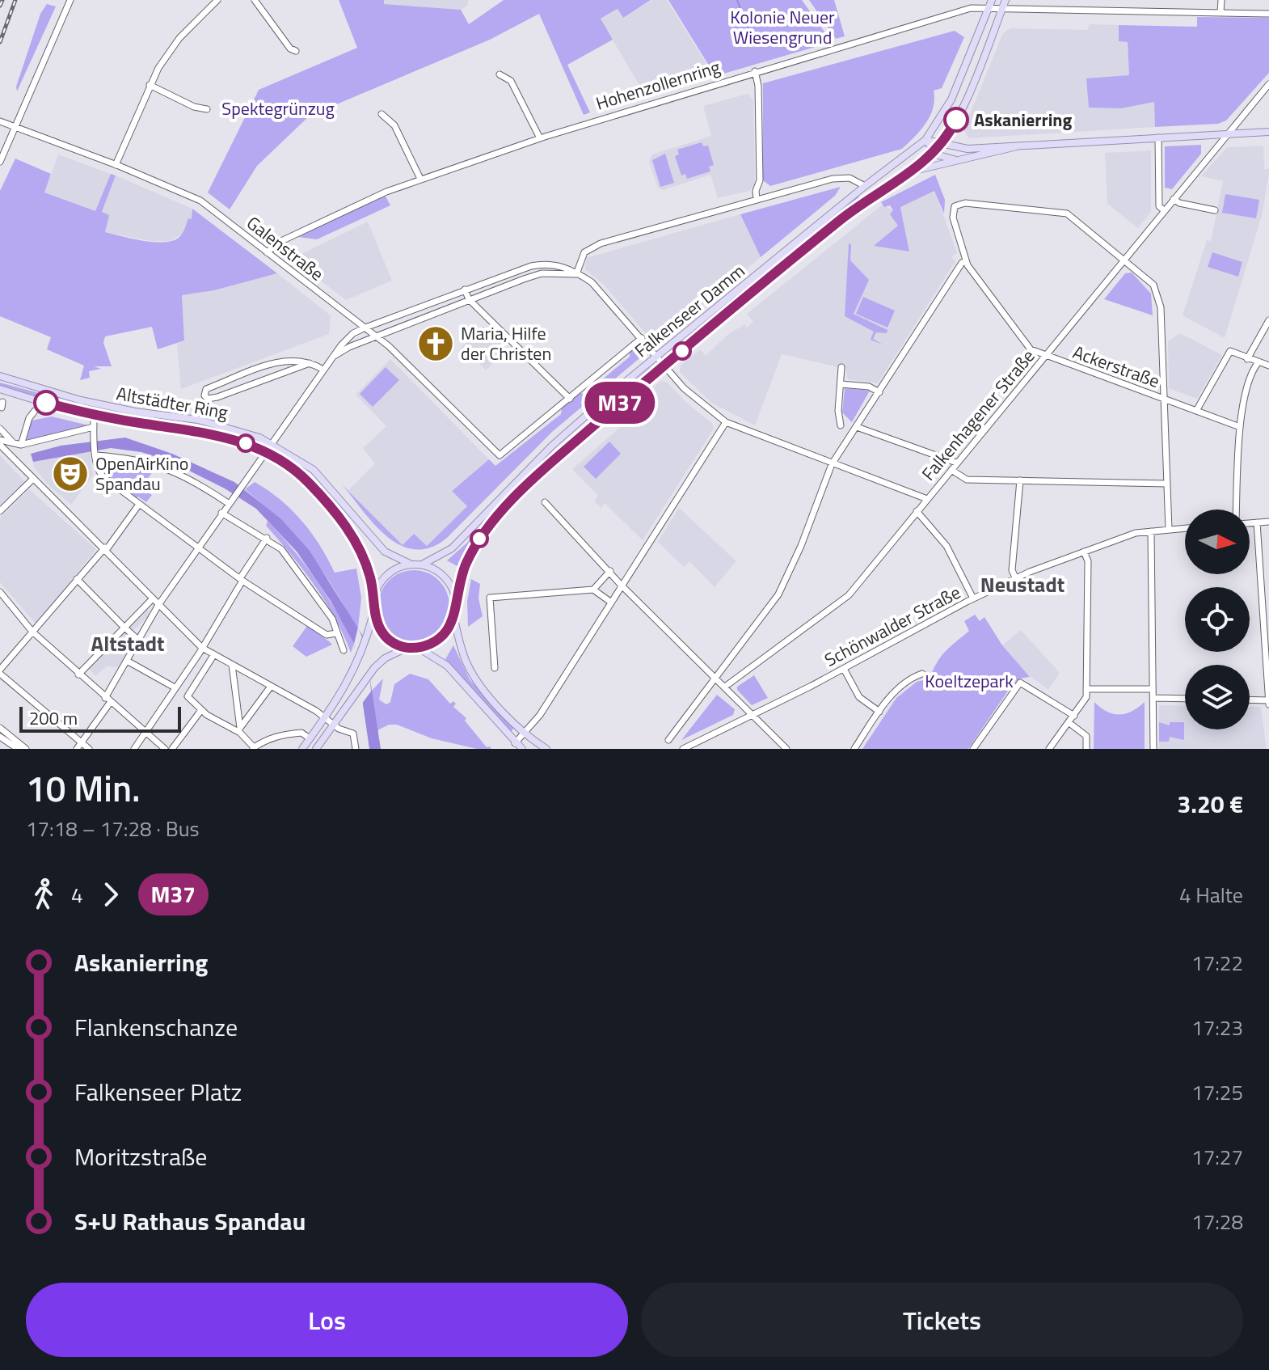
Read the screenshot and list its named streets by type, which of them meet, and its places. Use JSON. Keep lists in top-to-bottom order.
{
  "streets": {
    "main road": ["Falkenseer Damm", "Altstädter Ring"],
    "street": [
      "Hohenzollernring",
      "Galenstraße",
      "Ackerstraße",
      "Falkenhagener Straße",
      "Schönwalder Straße"
    ]
  },
  "crossings": [
    ["Hohenzollernring", "Galenstraße"],
    ["Hohenzollernring", "Falkenseer Damm"],
    ["Falkenseer Damm", "Altstädter Ring"],
    ["Ackerstraße", "Falkenhagener Straße"]
  ],
  "districts": ["Neustadt", "Altstadt"],
  "parks": ["Kolonie Neuer Wiesengrund", "Spektegrünzug", "Koeltzepark"],
  "places": {
    "other": ["Askanierring"],
    "church": ["Maria, Hilfe der Christen"],
    "theatre": ["OpenAirKino Spandau"]
  },
  "lines": ["bus line M37"],
  "scale_bar": "200 m",
  "north": "right",
  "page": {
    "on_map": "M37",
    "scale": "200 m",
    "heading": ["10 Min.", "17:18 – 17:28 · Bus", "3.20 €"],
    "legs": ["4", "M37", "4 Halte"],
    "list": [
      {
        "name": "Askanierring",
        "value": "17:22"
      },
      {
        "name": "Flankenschanze",
        "value": "17:23"
      },
      {
        "name": "Falkenseer Platz",
        "value": "17:25"
      },
      {
        "name": "Moritzstraße",
        "value": "17:27"
      },
      {
        "name": "S+U Rathaus Spandau",
        "value": "17:28"
      }
    ],
    "buttons": ["Los", "Tickets"]
  }
}
